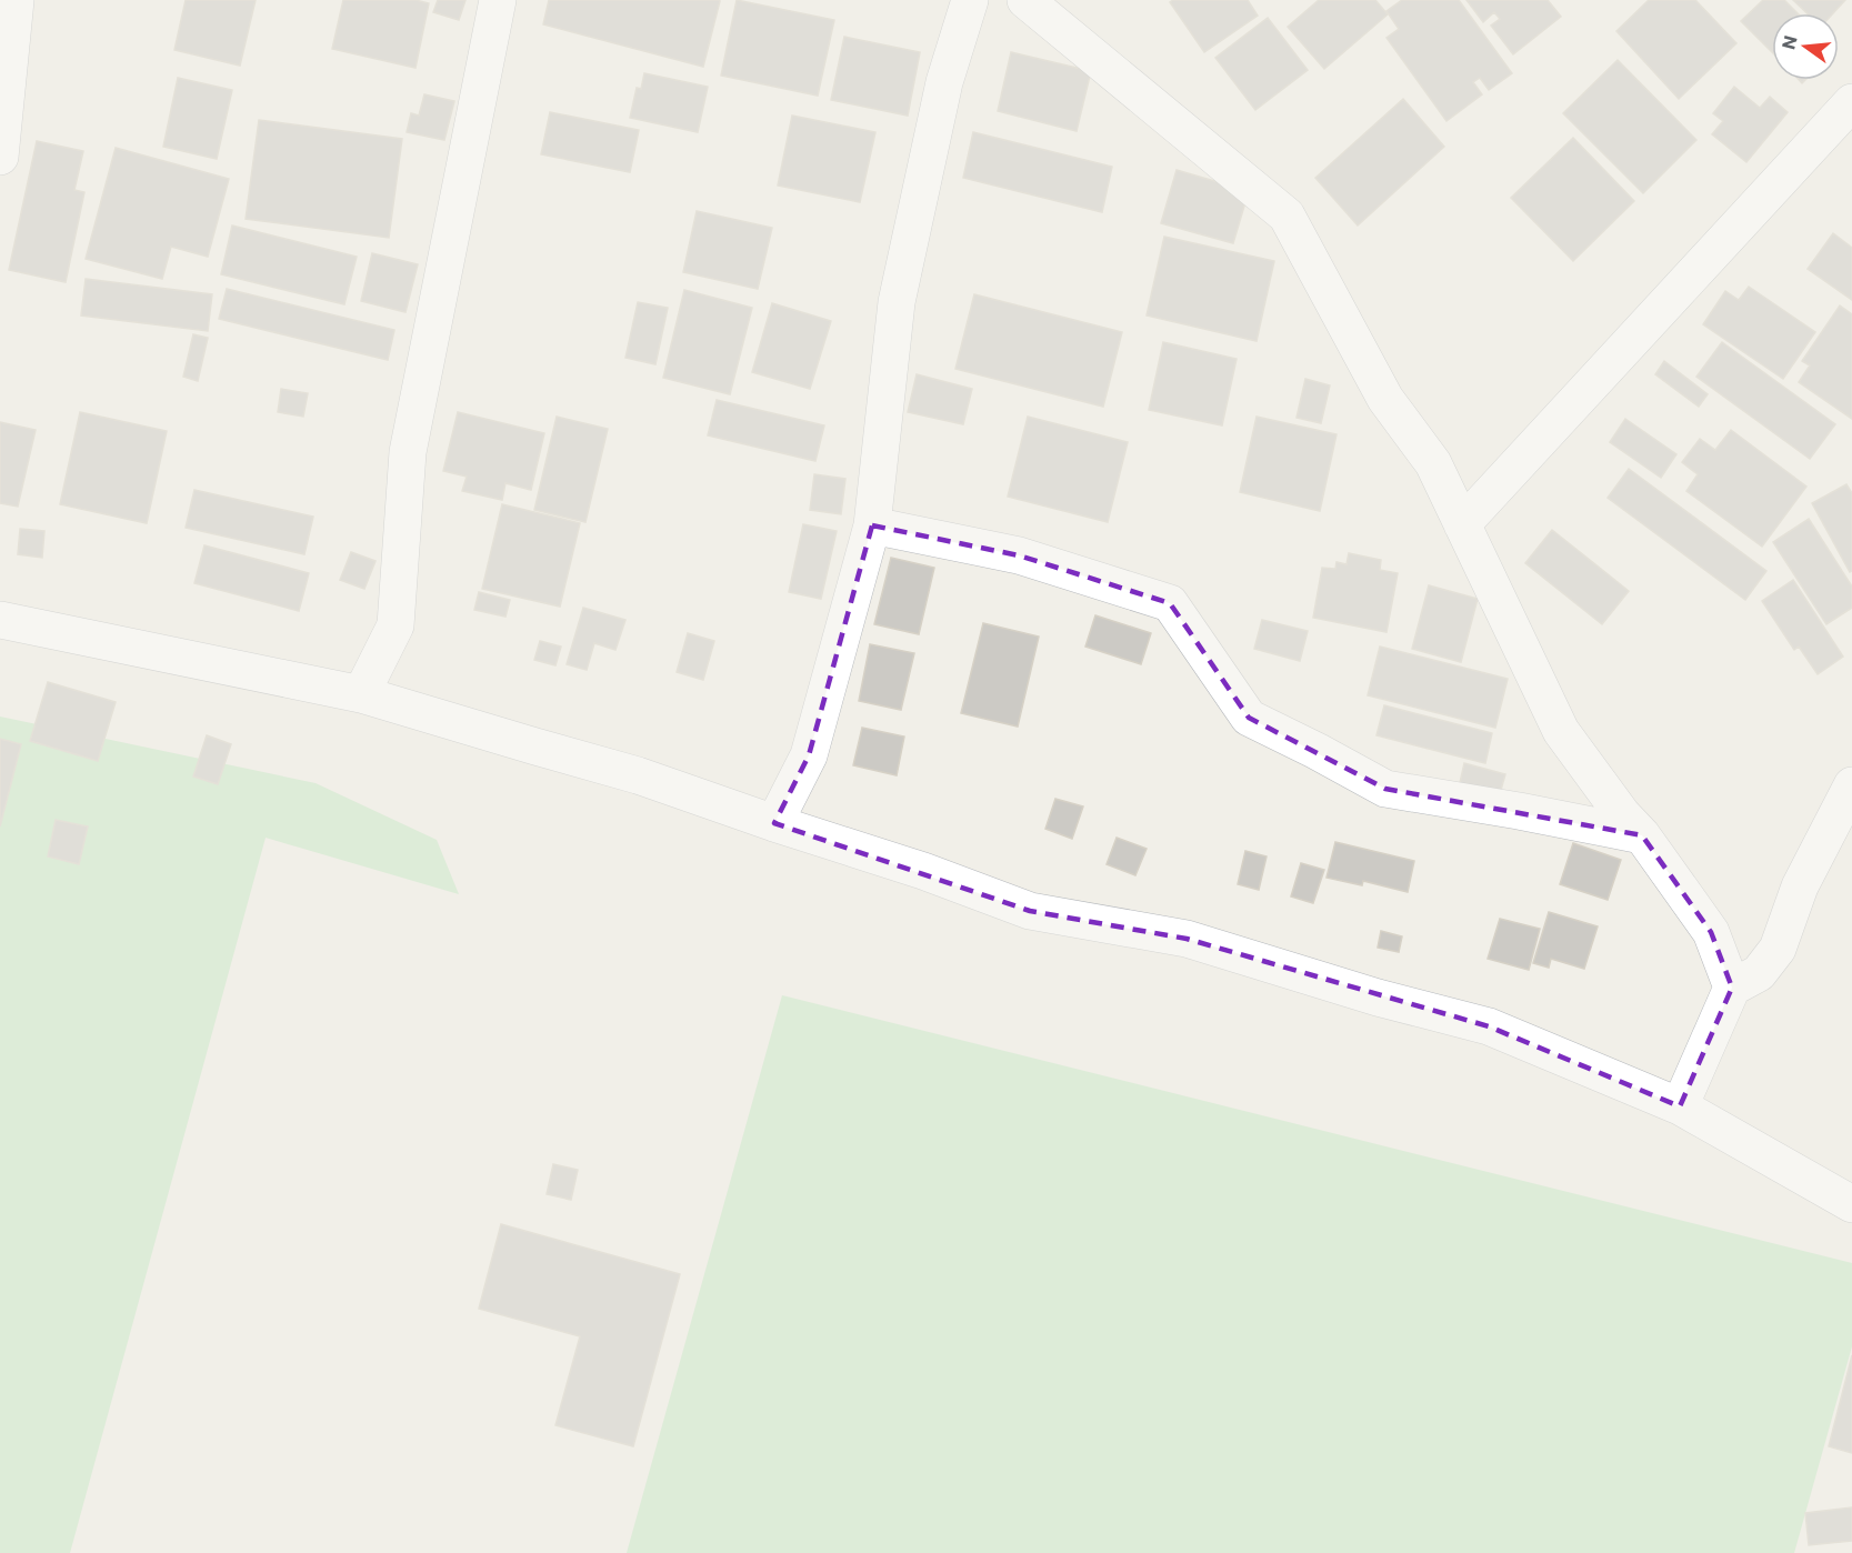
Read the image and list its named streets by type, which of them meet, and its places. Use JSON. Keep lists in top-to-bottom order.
{
  "north": "left"
}
